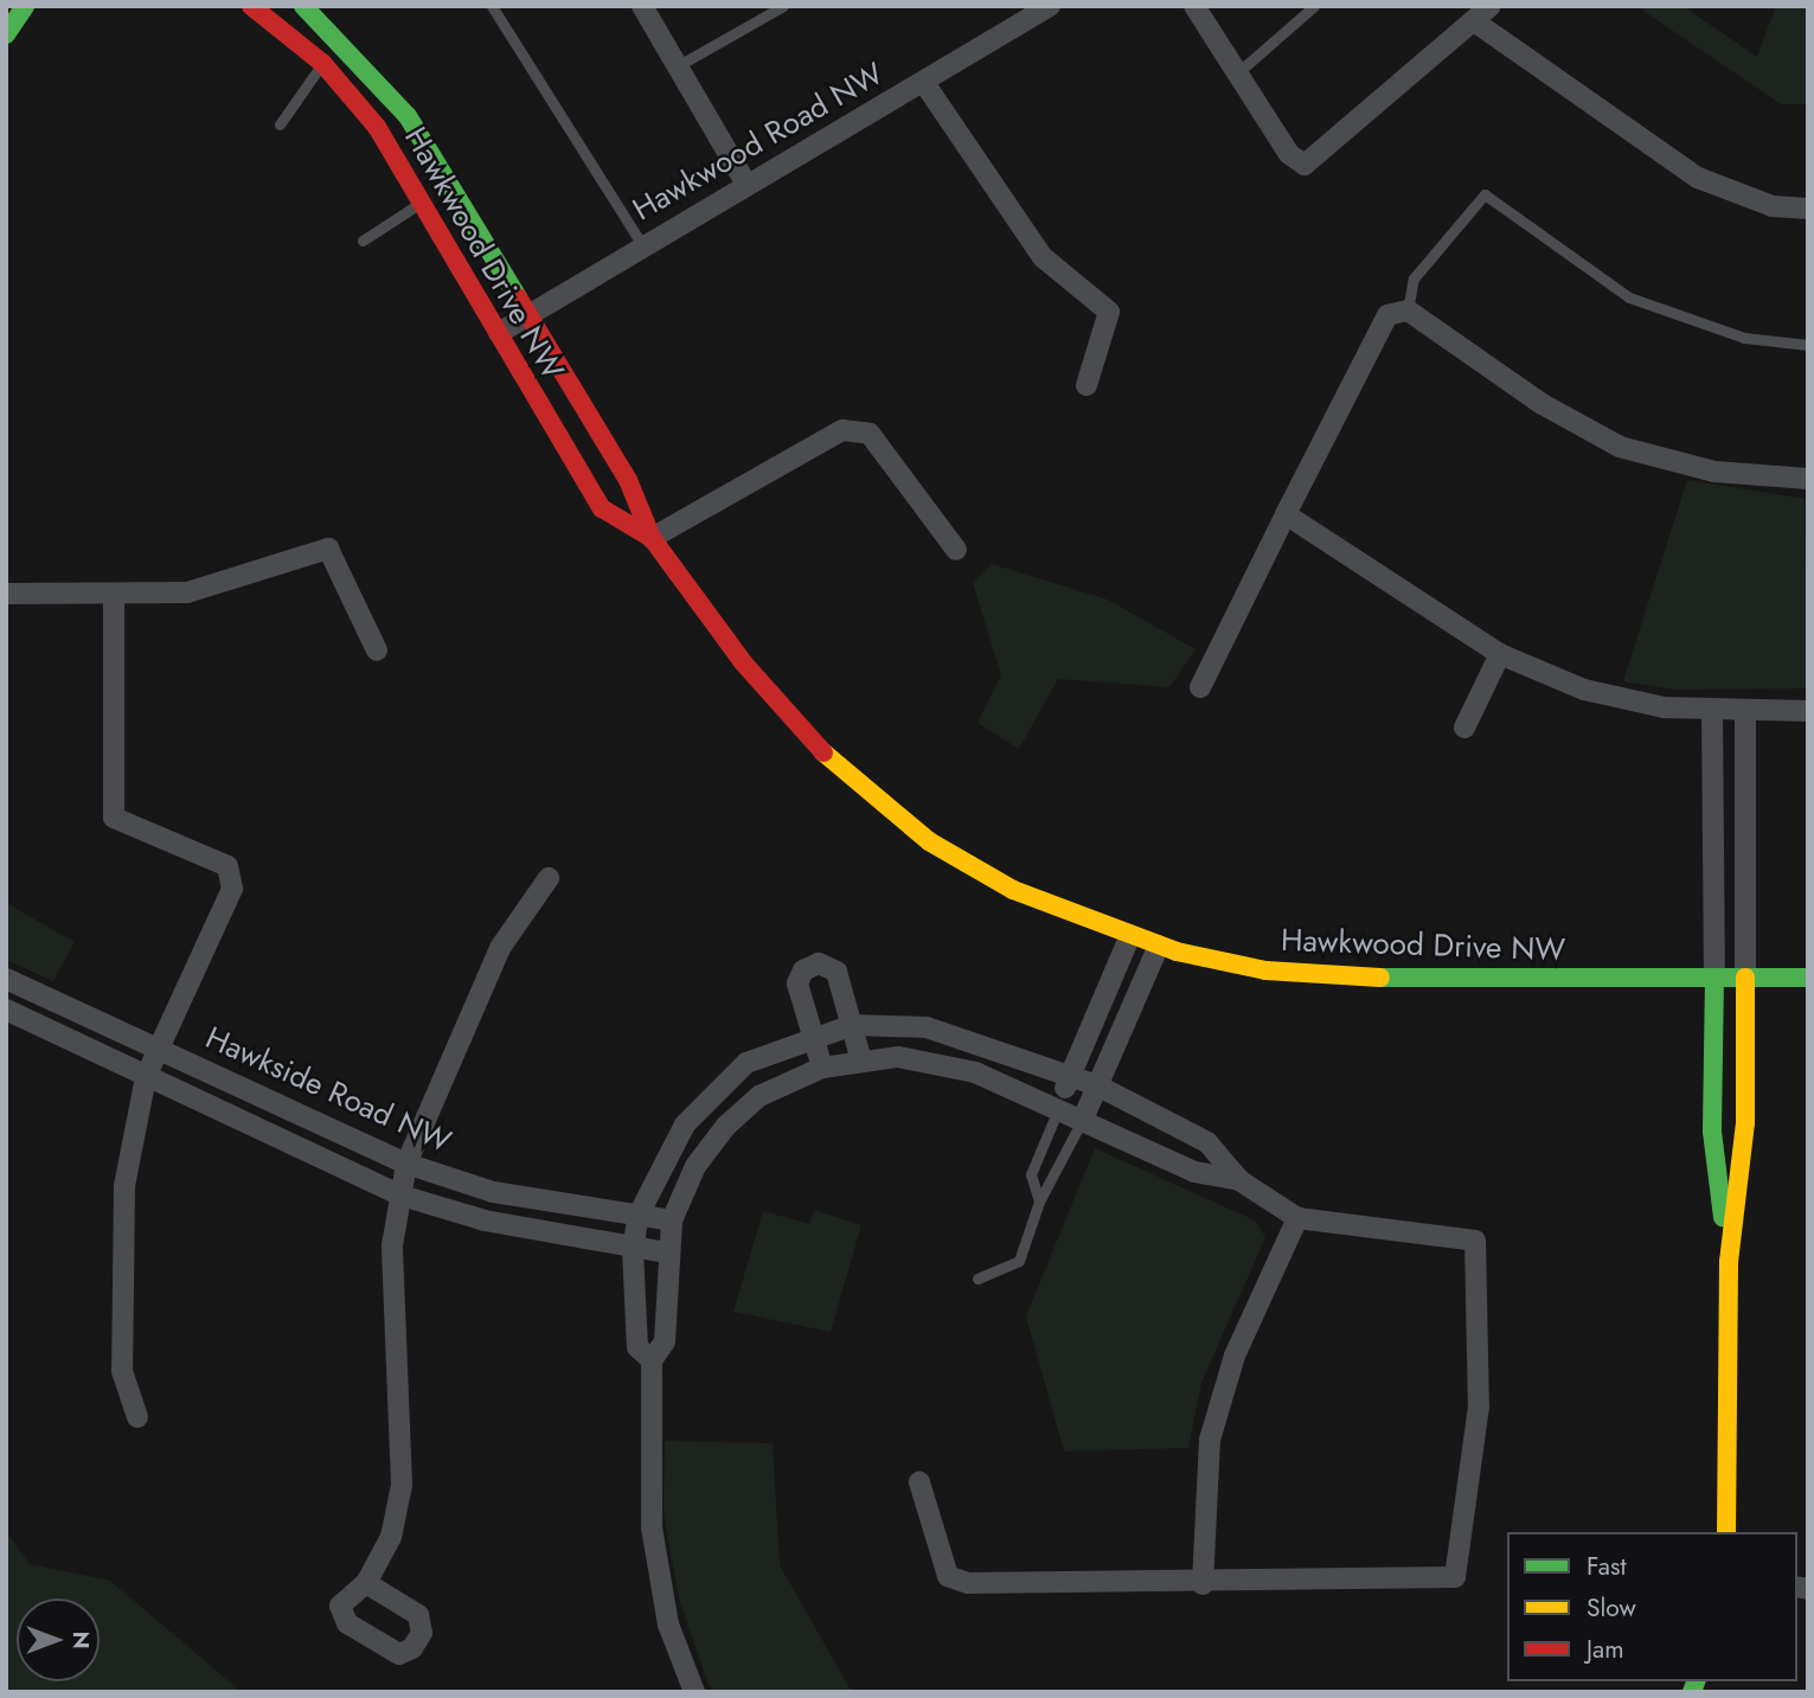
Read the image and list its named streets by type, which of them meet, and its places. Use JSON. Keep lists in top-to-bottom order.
{
  "streets": {
    "street": ["Hawkwood Road NW", "Hawkwood Drive NW", "Hawkside Road NW"]
  },
  "crossings": [
    ["Hawkwood Road NW", "Hawkwood Drive NW"]
  ],
  "legend": ["Fast", "Slow", "Jam"],
  "north": "right"
}
